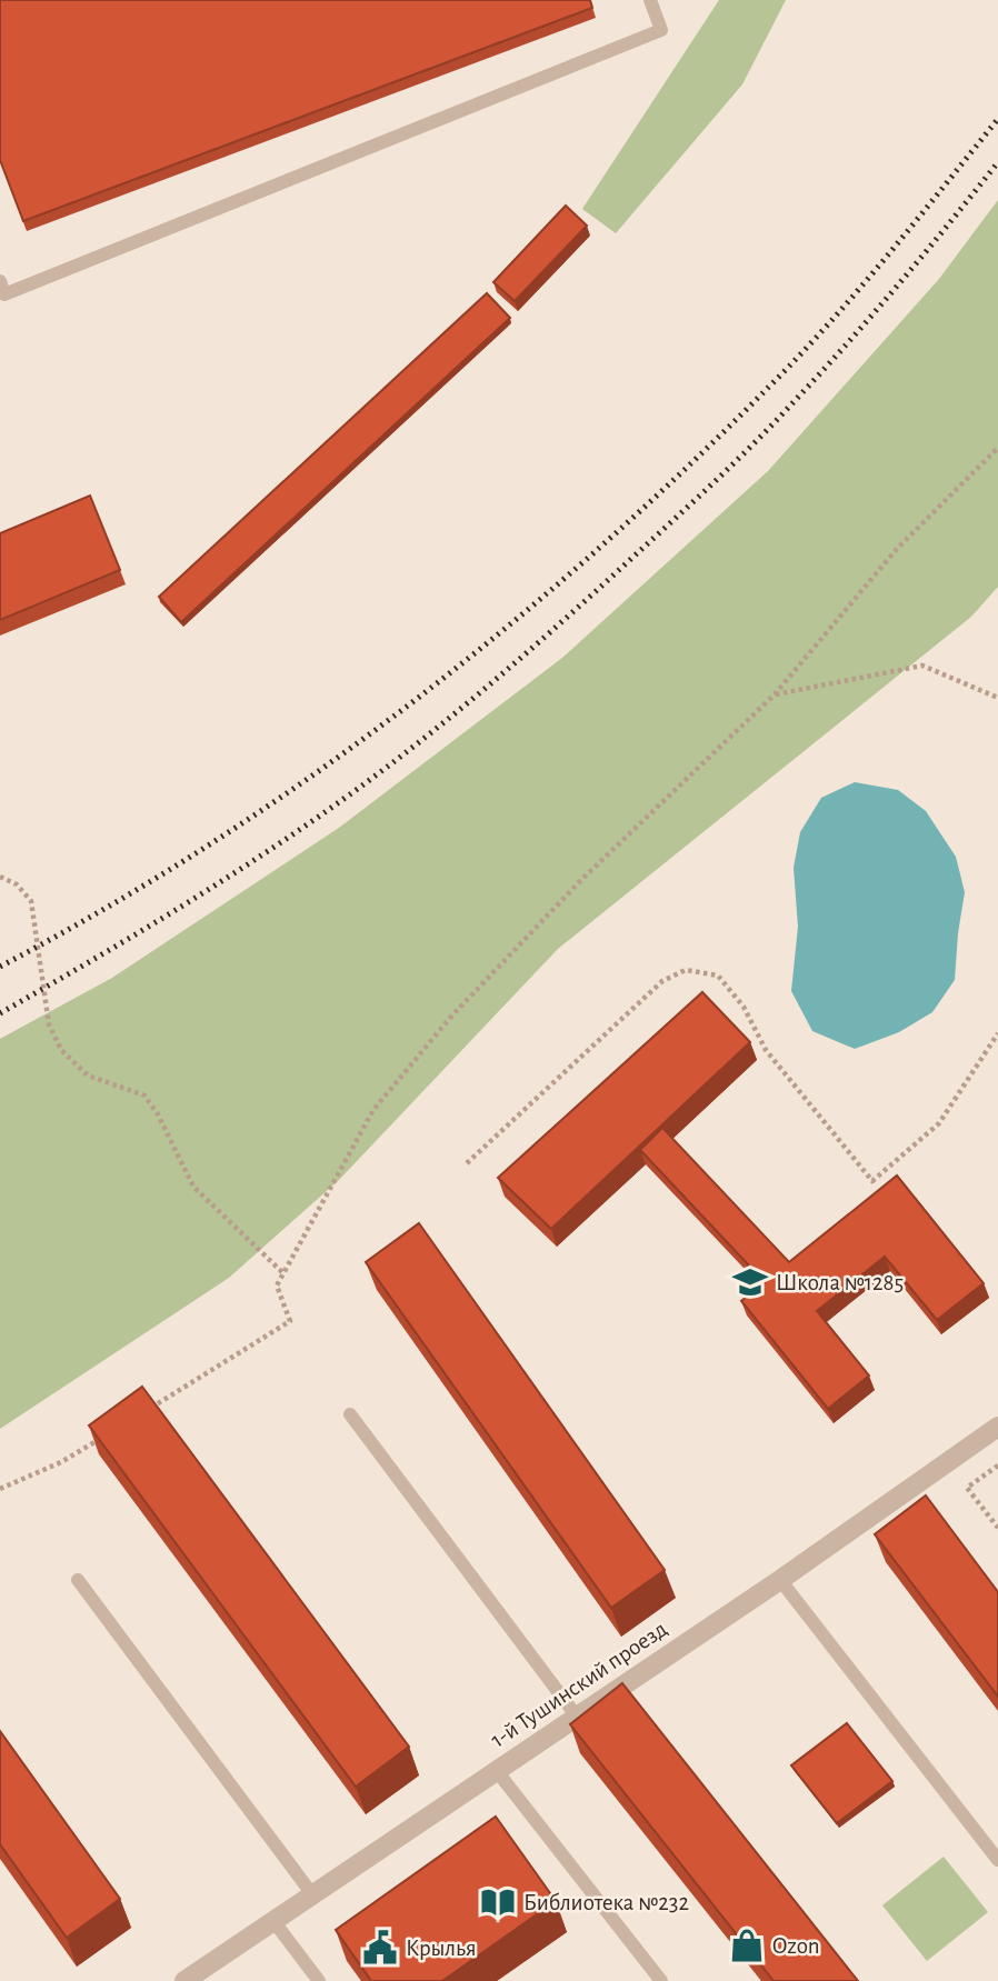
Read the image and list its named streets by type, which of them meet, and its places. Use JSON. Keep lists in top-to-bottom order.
{
  "streets": {
    "street": ["1-й Тушинский проезд"]
  },
  "places": {
    "school or university": ["Школа №1285"],
    "library": ["Библиотека №232"],
    "shop": ["Ozon"],
    "public building": ["Крылья"]
  }
}
